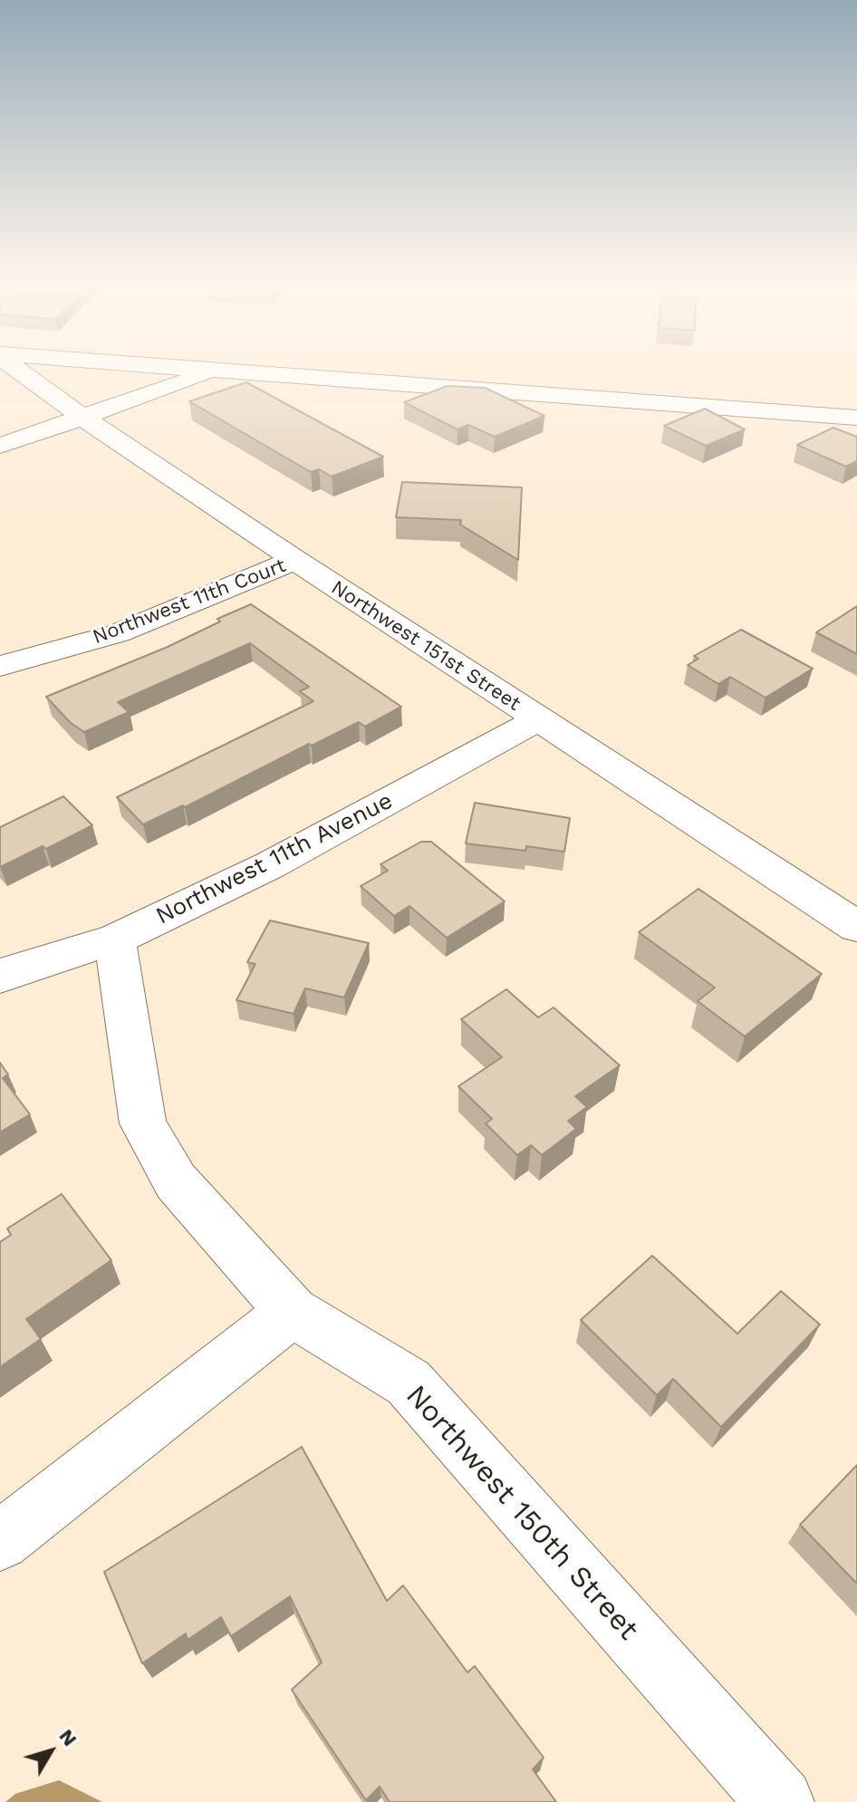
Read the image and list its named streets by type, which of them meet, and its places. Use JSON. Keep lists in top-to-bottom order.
{
  "streets": {
    "street": [
      "Northwest 11th Court",
      "Northwest 151st Street",
      "Northwest 11th Avenue",
      "Northwest 150th Street"
    ]
  },
  "crossings": [
    ["Northwest 11th Court", "Northwest 151st Street"],
    ["Northwest 151st Street", "Northwest 11th Avenue"],
    ["Northwest 11th Avenue", "Northwest 150th Street"]
  ],
  "north": "top right"
}
